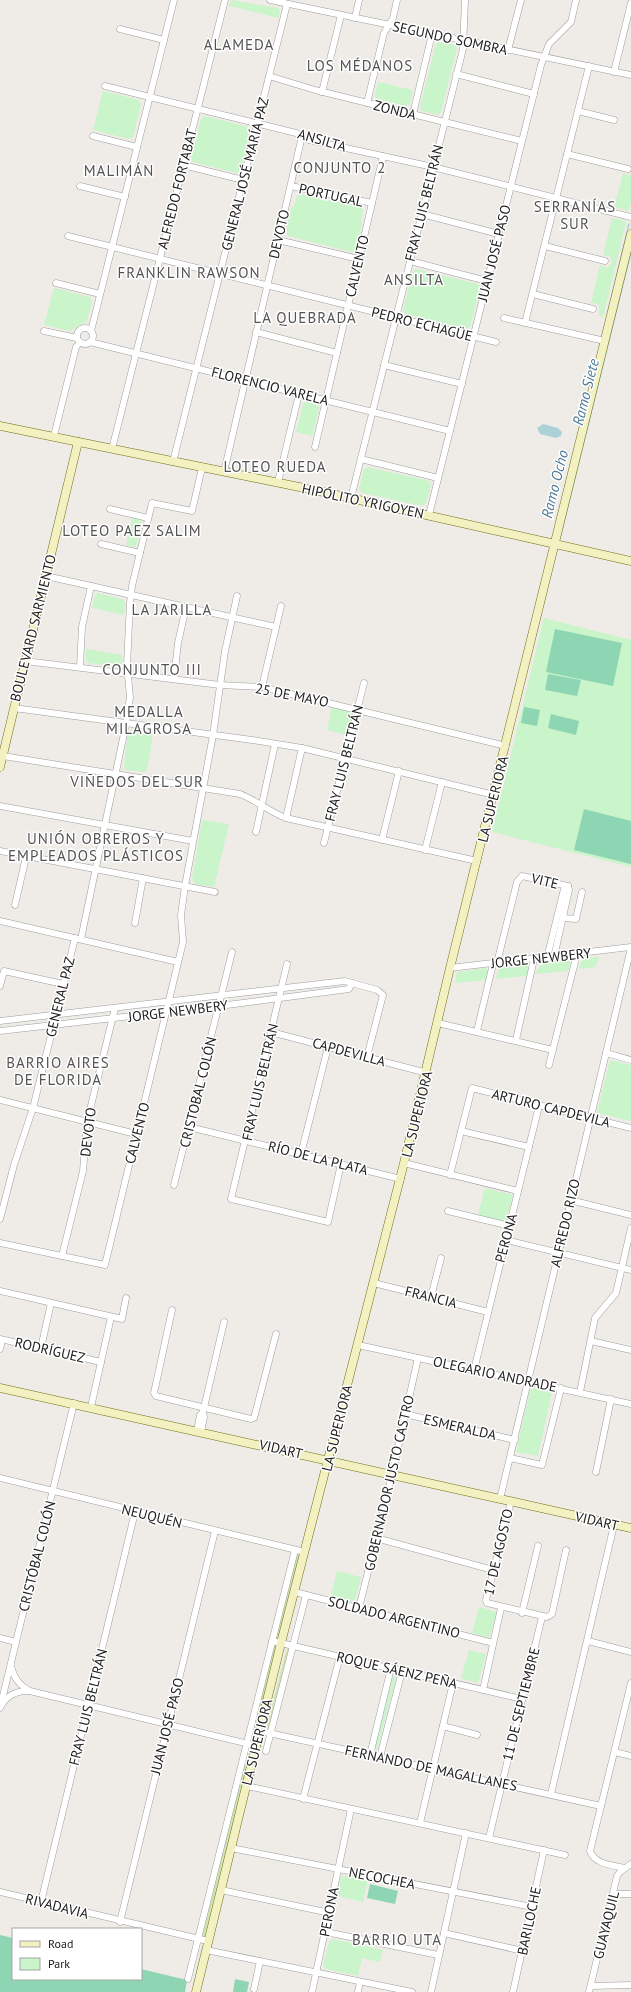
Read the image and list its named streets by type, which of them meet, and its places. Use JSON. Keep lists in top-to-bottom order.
{
  "streets": {
    "main road": [
      "HIPÓLITO YRIGOYEN",
      "BOULEVARD SARMIENTO",
      "LA SUPERIORA",
      "VIDART"
    ],
    "street": [
      "SEGUNDO SOMBRA",
      "ZONDA",
      "ANSILTA",
      "GENERAL JOSÉ MARÍA PAZ",
      "ALFREDO FORTABAT",
      "PORTUGAL",
      "FRAY LUIS BELTRÁN",
      "DEVOTO",
      "JUAN JOSÉ PASO",
      "CALVENTO",
      "PEDRO ECHAGÜE",
      "FLORENCIO VARELA",
      "25 DE MAYO",
      "VITE",
      "JORGE NEWBERY",
      "GENERAL PAZ",
      "CAPDEVILLA",
      "CRISTOBAL COLÓN",
      "ARTURO CAPDEVILA",
      "RÍO DE LA PLATA",
      "ALFREDO RIZO",
      "PERONA",
      "FRANCIA",
      "RODRÍGUEZ",
      "OLEGARIO ANDRADE",
      "ESMERALDA",
      "GOBERNADOR JUSTO CASTRO",
      "NEUQUÉN",
      "17 DE AGOSTO",
      "CRISTÓBAL COLÓN",
      "SOLDADO ARGENTINO",
      "ROQUE SÁENZ PEÑA",
      "11 DE SEPTIEMBRE",
      "FERNANDO DE MAGALLANES",
      "NECOCHEA",
      "RIVADAVIA",
      "BARILOCHE",
      "GUAYAQUIL"
    ]
  },
  "crossings": [
    ["SEGUNDO SOMBRA", "GENERAL JOSÉ MARÍA PAZ"],
    ["SEGUNDO SOMBRA", "FRAY LUIS BELTRÁN"],
    ["SEGUNDO SOMBRA", "JUAN JOSÉ PASO"],
    ["ZONDA", "GENERAL JOSÉ MARÍA PAZ"],
    ["ZONDA", "FRAY LUIS BELTRÁN"],
    ["ZONDA", "JUAN JOSÉ PASO"],
    ["ANSILTA", "GENERAL JOSÉ MARÍA PAZ"],
    ["ANSILTA", "ALFREDO FORTABAT"],
    ["ANSILTA", "FRAY LUIS BELTRÁN"],
    ["ANSILTA", "DEVOTO"],
    ["ANSILTA", "JUAN JOSÉ PASO"],
    ["ANSILTA", "CALVENTO"],
    ["GENERAL JOSÉ MARÍA PAZ", "PEDRO ECHAGÜE"],
    ["GENERAL JOSÉ MARÍA PAZ", "FLORENCIO VARELA"],
    ["GENERAL JOSÉ MARÍA PAZ", "HIPÓLITO YRIGOYEN"],
    ["ALFREDO FORTABAT", "PEDRO ECHAGÜE"],
    ["ALFREDO FORTABAT", "FLORENCIO VARELA"],
    ["ALFREDO FORTABAT", "HIPÓLITO YRIGOYEN"],
    ["PORTUGAL", "DEVOTO"],
    ["PORTUGAL", "CALVENTO"],
    ["FRAY LUIS BELTRÁN", "PEDRO ECHAGÜE"],
    ["FRAY LUIS BELTRÁN", "FLORENCIO VARELA"],
    ["FRAY LUIS BELTRÁN", "HIPÓLITO YRIGOYEN"],
    ["FRAY LUIS BELTRÁN", "25 DE MAYO"],
    ["FRAY LUIS BELTRÁN", "JORGE NEWBERY"],
    ["FRAY LUIS BELTRÁN", "CAPDEVILLA"],
    ["FRAY LUIS BELTRÁN", "RÍO DE LA PLATA"],
    ["FRAY LUIS BELTRÁN", "NEUQUÉN"],
    ["FRAY LUIS BELTRÁN", "RIVADAVIA"],
    ["DEVOTO", "CALVENTO"],
    ["DEVOTO", "PEDRO ECHAGÜE"],
    ["DEVOTO", "FLORENCIO VARELA"],
    ["DEVOTO", "HIPÓLITO YRIGOYEN"],
    ["DEVOTO", "JORGE NEWBERY"],
    ["JUAN JOSÉ PASO", "PEDRO ECHAGÜE"],
    ["JUAN JOSÉ PASO", "FLORENCIO VARELA"],
    ["JUAN JOSÉ PASO", "HIPÓLITO YRIGOYEN"],
    ["JUAN JOSÉ PASO", "NEUQUÉN"],
    ["JUAN JOSÉ PASO", "RIVADAVIA"],
    ["CALVENTO", "PEDRO ECHAGÜE"],
    ["CALVENTO", "FLORENCIO VARELA"],
    ["CALVENTO", "JORGE NEWBERY"],
    ["HIPÓLITO YRIGOYEN", "BOULEVARD SARMIENTO"],
    ["HIPÓLITO YRIGOYEN", "LA SUPERIORA"],
    ["HIPÓLITO YRIGOYEN", "GENERAL PAZ"],
    ["BOULEVARD SARMIENTO", "25 DE MAYO"],
    ["25 DE MAYO", "LA SUPERIORA"],
    ["25 DE MAYO", "GENERAL PAZ"],
    ["LA SUPERIORA", "JORGE NEWBERY"],
    ["LA SUPERIORA", "CAPDEVILLA"],
    ["LA SUPERIORA", "RÍO DE LA PLATA"],
    ["LA SUPERIORA", "FRANCIA"],
    ["LA SUPERIORA", "OLEGARIO ANDRADE"],
    ["LA SUPERIORA", "VIDART"],
    ["LA SUPERIORA", "NEUQUÉN"],
    ["LA SUPERIORA", "SOLDADO ARGENTINO"],
    ["LA SUPERIORA", "ROQUE SÁENZ PEÑA"],
    ["LA SUPERIORA", "FERNANDO DE MAGALLANES"],
    ["LA SUPERIORA", "NECOCHEA"],
    ["LA SUPERIORA", "RIVADAVIA"],
    ["VITE", "JORGE NEWBERY"],
    ["JORGE NEWBERY", "GENERAL PAZ"],
    ["JORGE NEWBERY", "CAPDEVILLA"],
    ["JORGE NEWBERY", "CRISTOBAL COLÓN"],
    ["JORGE NEWBERY", "ALFREDO RIZO"],
    ["CRISTOBAL COLÓN", "RÍO DE LA PLATA"],
    ["ARTURO CAPDEVILA", "ALFREDO RIZO"],
    ["ARTURO CAPDEVILA", "PERONA"],
    ["ALFREDO RIZO", "OLEGARIO ANDRADE"],
    ["ALFREDO RIZO", "ESMERALDA"],
    ["ALFREDO RIZO", "VIDART"],
    ["PERONA", "FRANCIA"],
    ["PERONA", "OLEGARIO ANDRADE"],
    ["PERONA", "NECOCHEA"],
    ["OLEGARIO ANDRADE", "GOBERNADOR JUSTO CASTRO"],
    ["ESMERALDA", "GOBERNADOR JUSTO CASTRO"],
    ["VIDART", "GOBERNADOR JUSTO CASTRO"],
    ["VIDART", "17 DE AGOSTO"],
    ["VIDART", "CRISTÓBAL COLÓN"],
    ["GOBERNADOR JUSTO CASTRO", "SOLDADO ARGENTINO"],
    ["NEUQUÉN", "CRISTÓBAL COLÓN"],
    ["17 DE AGOSTO", "SOLDADO ARGENTINO"],
    ["17 DE AGOSTO", "ROQUE SÁENZ PEÑA"],
    ["ROQUE SÁENZ PEÑA", "11 DE SEPTIEMBRE"],
    ["11 DE SEPTIEMBRE", "FERNANDO DE MAGALLANES"],
    ["NECOCHEA", "BARILOCHE"]
  ],
  "districts": [
    "ALAMEDA",
    "LOS MÉDANOS",
    "CONJUNTO 2",
    "MALIMÁN",
    "SERRANÍAS SUR",
    "FRANKLIN RAWSON",
    "ANSILTA",
    "LA QUEBRADA",
    "LOTEO RUEDA",
    "LOTEO PAEZ SALIM",
    "LA JARILLA",
    "CONJUNTO III",
    "MEDALLA MILAGROSA",
    "VIÑEDOS DEL SUR",
    "UNIÓN OBREROS Y EMPLEADOS PLÁSTICOS",
    "BARRIO AIRES DE FLORIDA",
    "BARRIO UTA"
  ],
  "water": ["Ramo Siete", "Ramo Ocho"],
  "legend": ["Road", "Park"]
}
